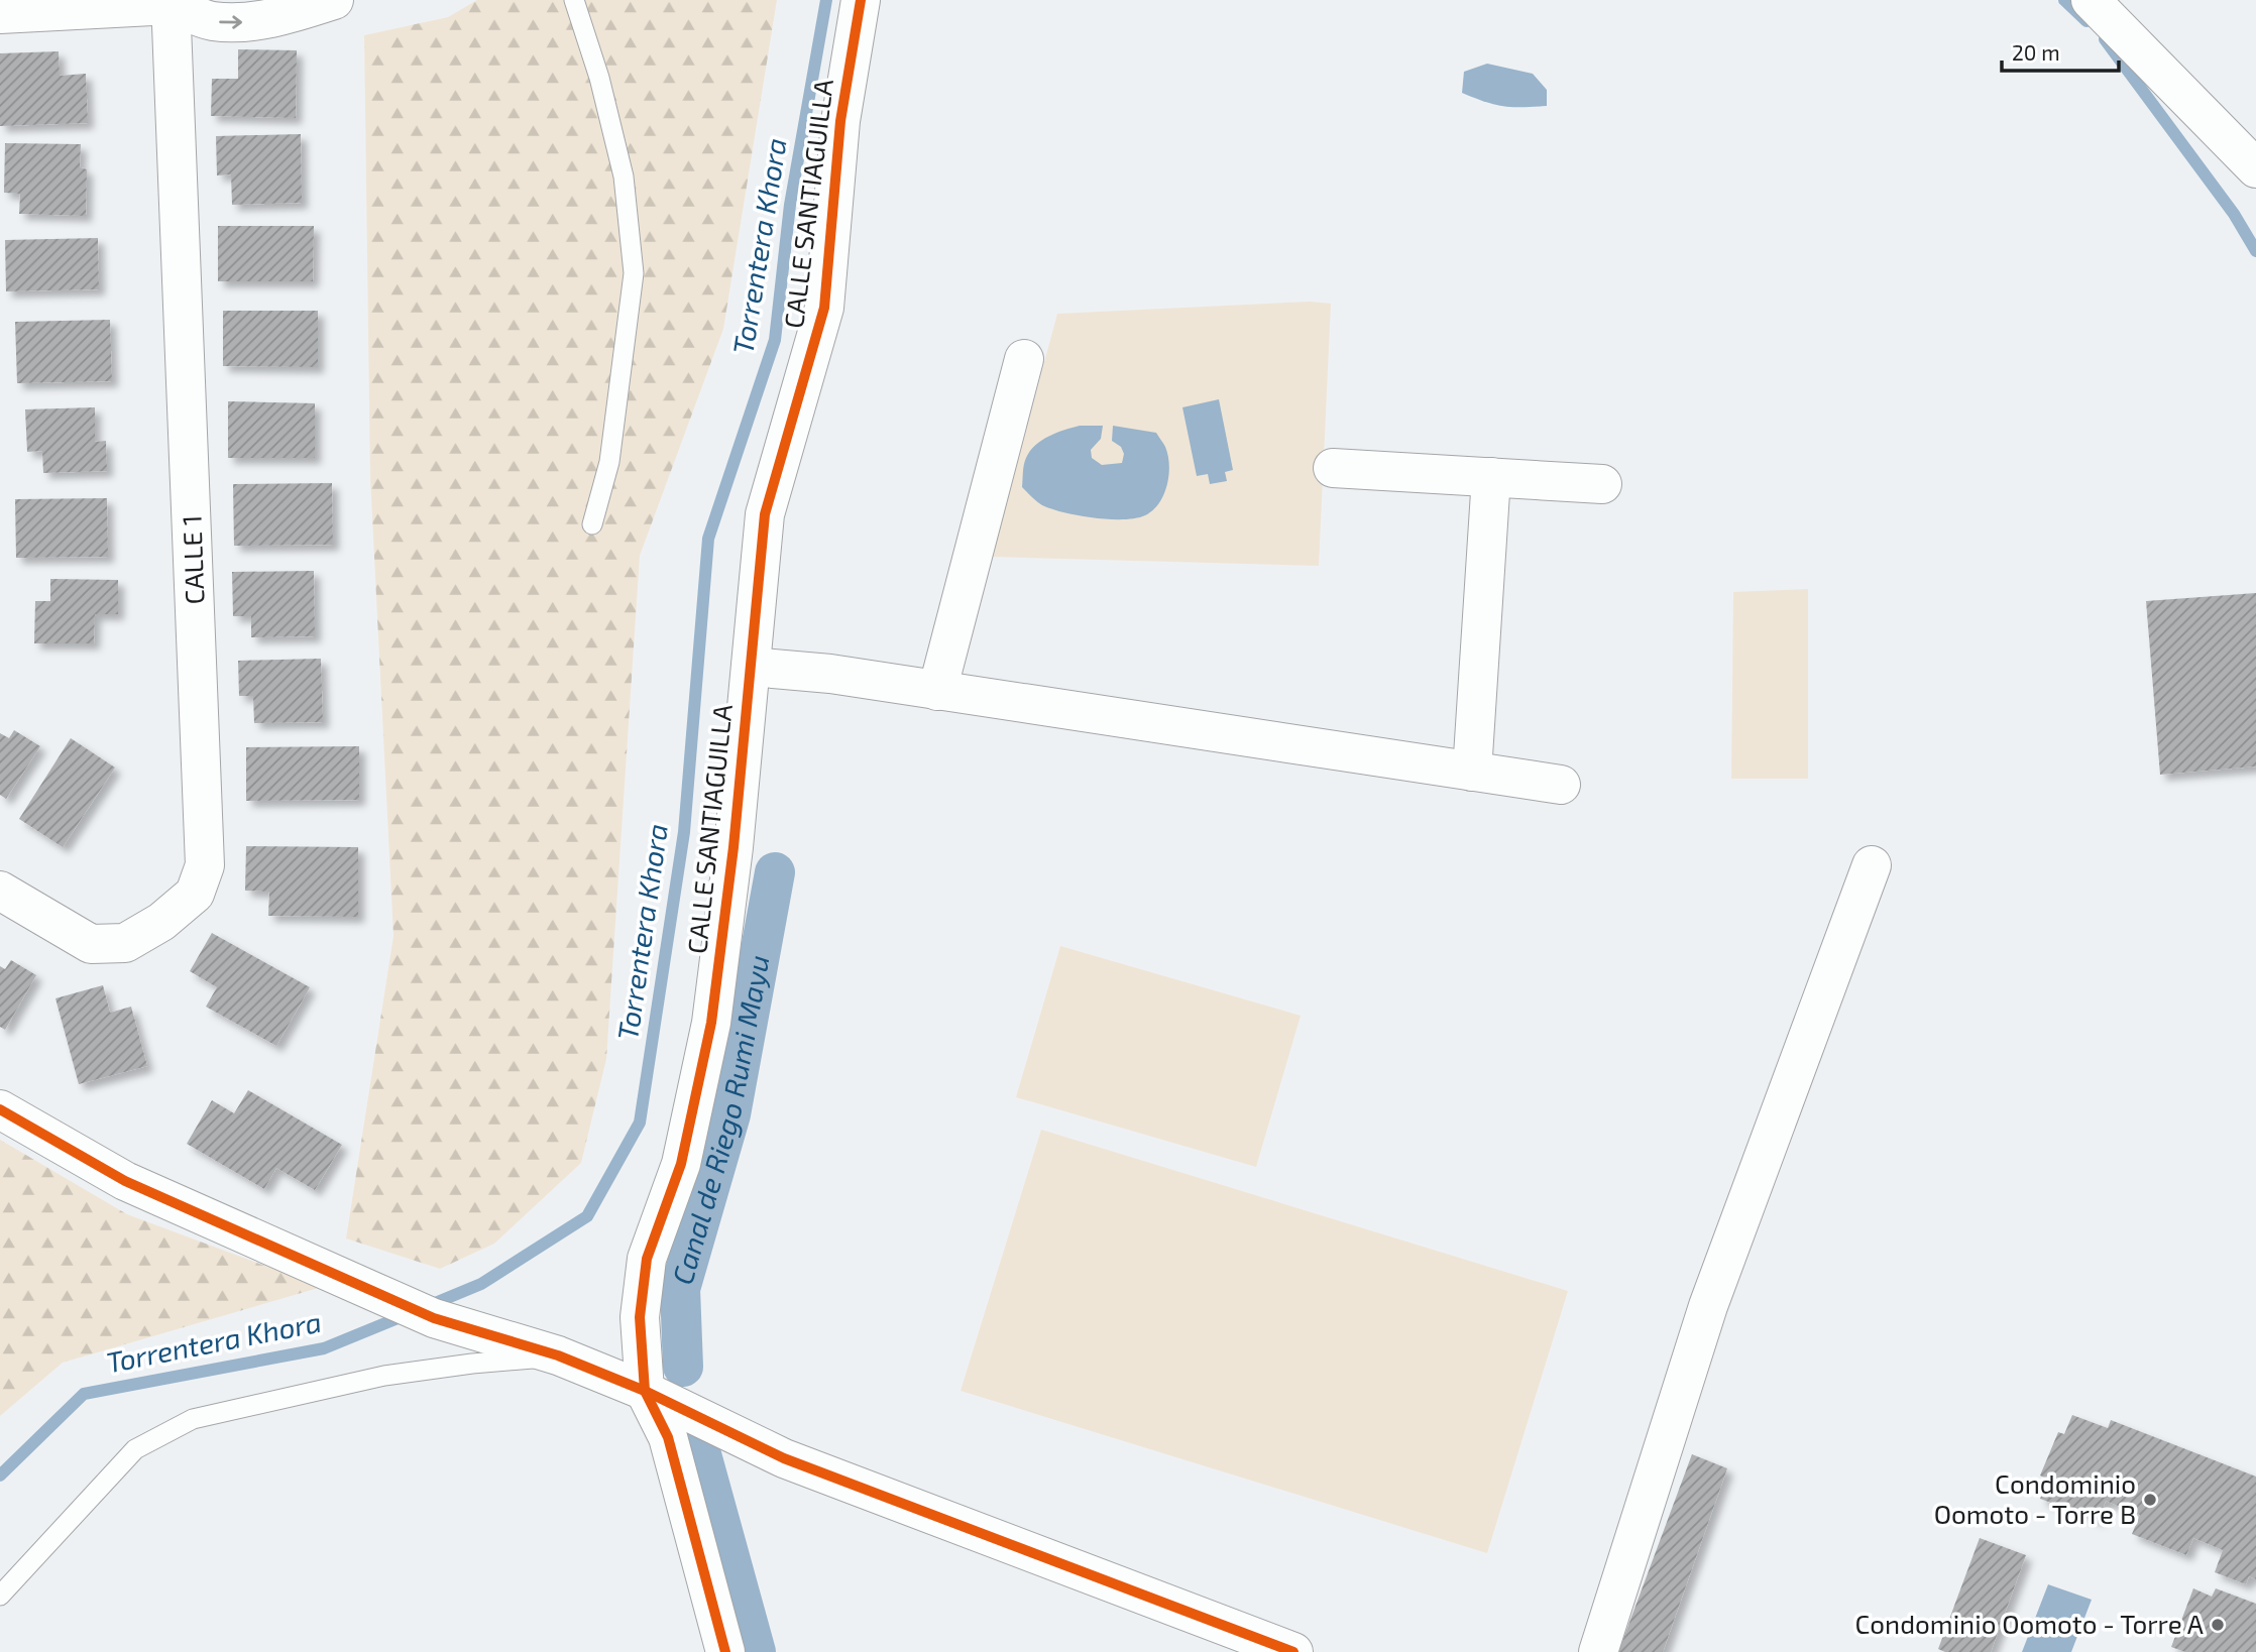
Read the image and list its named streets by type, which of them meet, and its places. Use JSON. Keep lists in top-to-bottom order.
{
  "streets": {
    "street": ["CALLE SANTIAGUILLA", "CALLE 1"]
  },
  "water": ["Torrentera Khora", "Canal de Riego Rumi Mayu"],
  "places": ["Condominio Oomoto - Torre B", "Condominio Oomoto - Torre A"],
  "scale_bar": "20 m"
}
